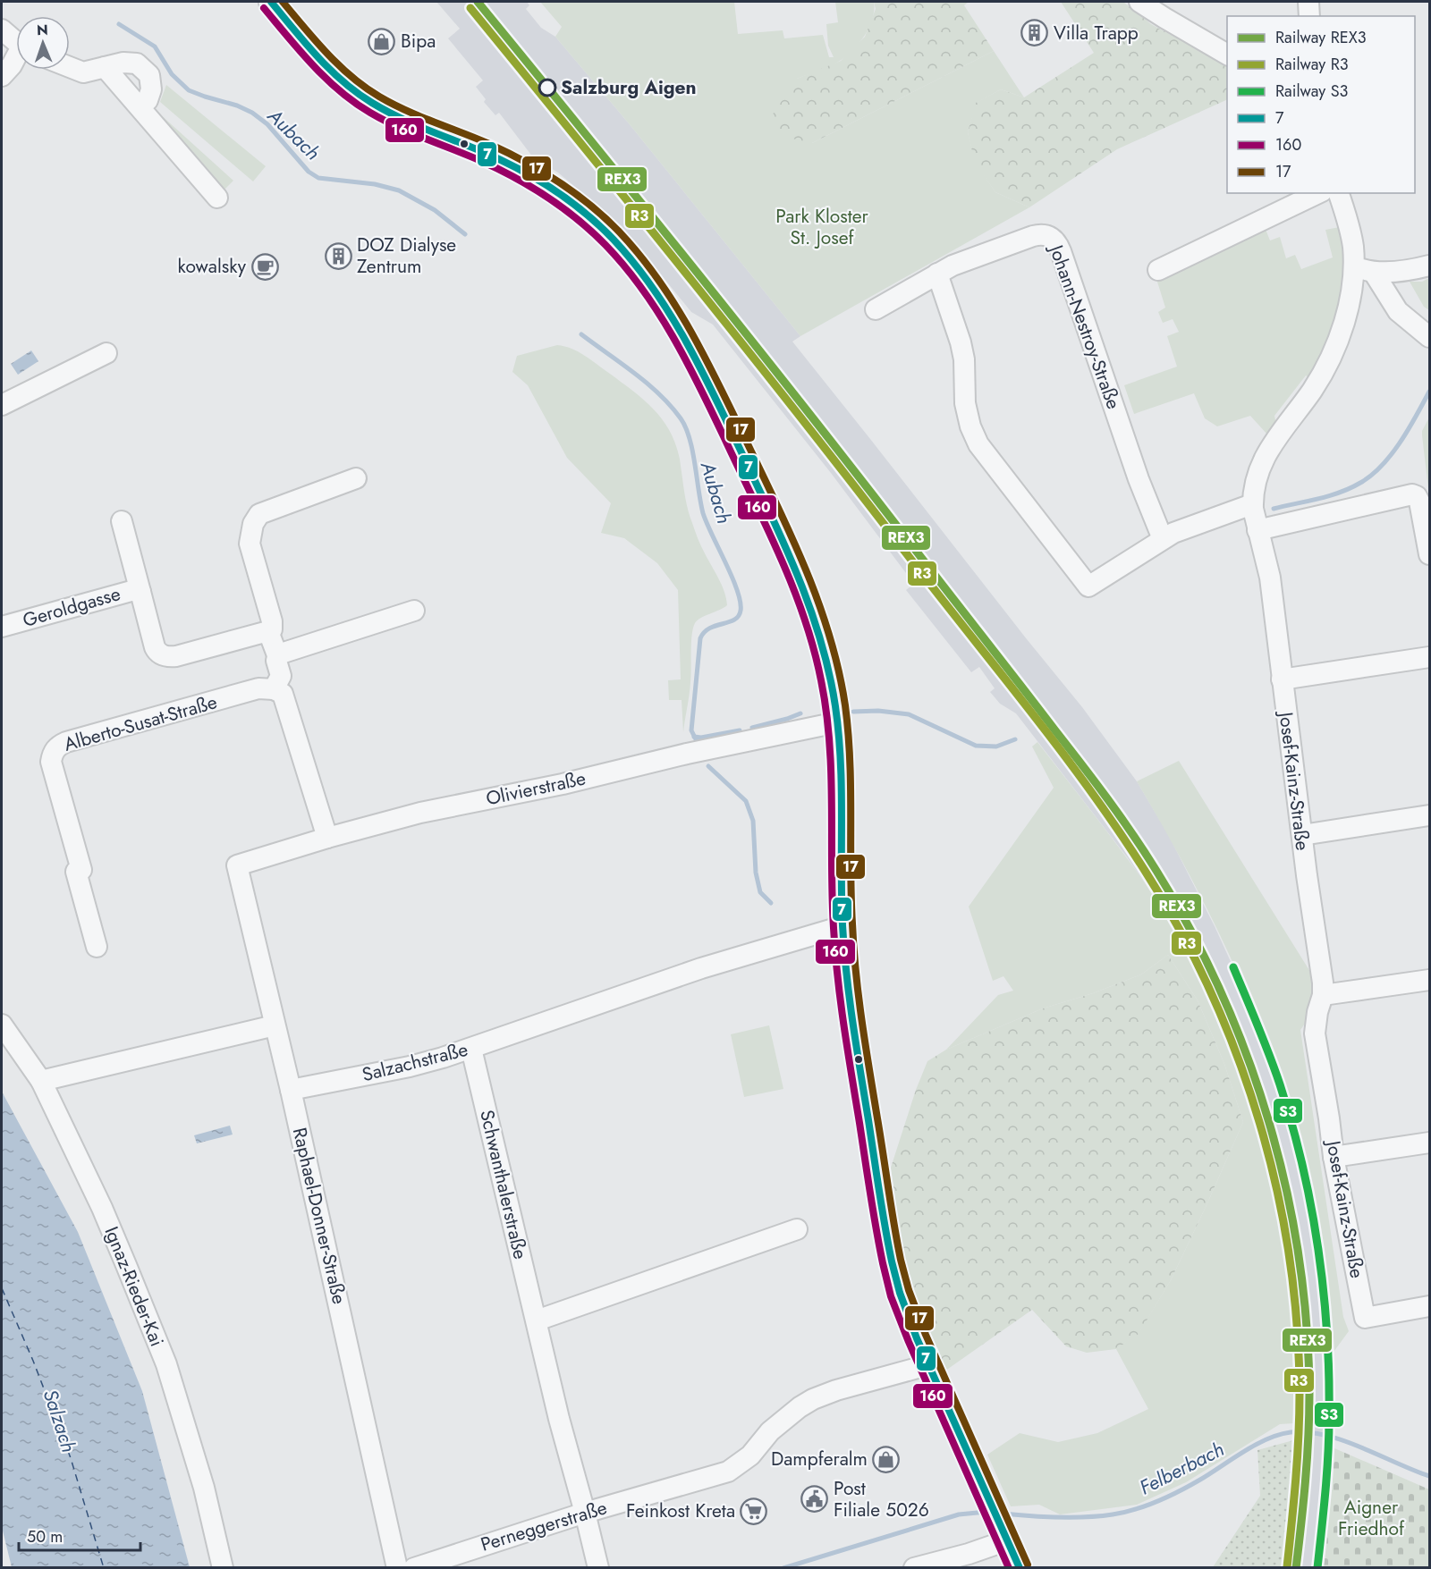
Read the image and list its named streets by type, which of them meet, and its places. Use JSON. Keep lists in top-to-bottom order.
{
  "streets": {
    "street": [
      "Johann-Nestroy-Straße",
      "Geroldgasse",
      "Alberto-Susat-Straße",
      "Josef-Kainz-Straße",
      "Olivierstraße",
      "Salzachstraße",
      "Schwanthalerstraße",
      "Raphael-Donner-Straße",
      "Ignaz-Rieder-Kai",
      "Perneggerstraße"
    ]
  },
  "crossings": [
    ["Olivierstraße", "Raphael-Donner-Straße"],
    ["Salzachstraße", "Schwanthalerstraße"],
    ["Salzachstraße", "Raphael-Donner-Straße"],
    ["Schwanthalerstraße", "Perneggerstraße"]
  ],
  "water": ["Aubach", "Salzach", "Felberbach"],
  "parks": ["Park Kloster St. Josef", "Aigner Friedhof"],
  "places": {
    "building": ["Villa Trapp", "DOZ Dialyse Zentrum"],
    "shop": ["Bipa", "Dampferalm"],
    "other": ["Salzburg Aigen"],
    "cafe": ["kowalsky"],
    "public building": ["Post Filiale 5026"],
    "supermarket": ["Feinkost Kreta"]
  },
  "lines": [
    "rail line REX3",
    "transit line 7",
    "transit line 17",
    "rail line R3",
    "transit line 160",
    "rail line S3"
  ],
  "legend": [
    "Railway REX3",
    "Railway R3",
    "Railway S3",
    "7",
    "160",
    "17"
  ],
  "scale_bar": "50 m",
  "north": "top"
}
